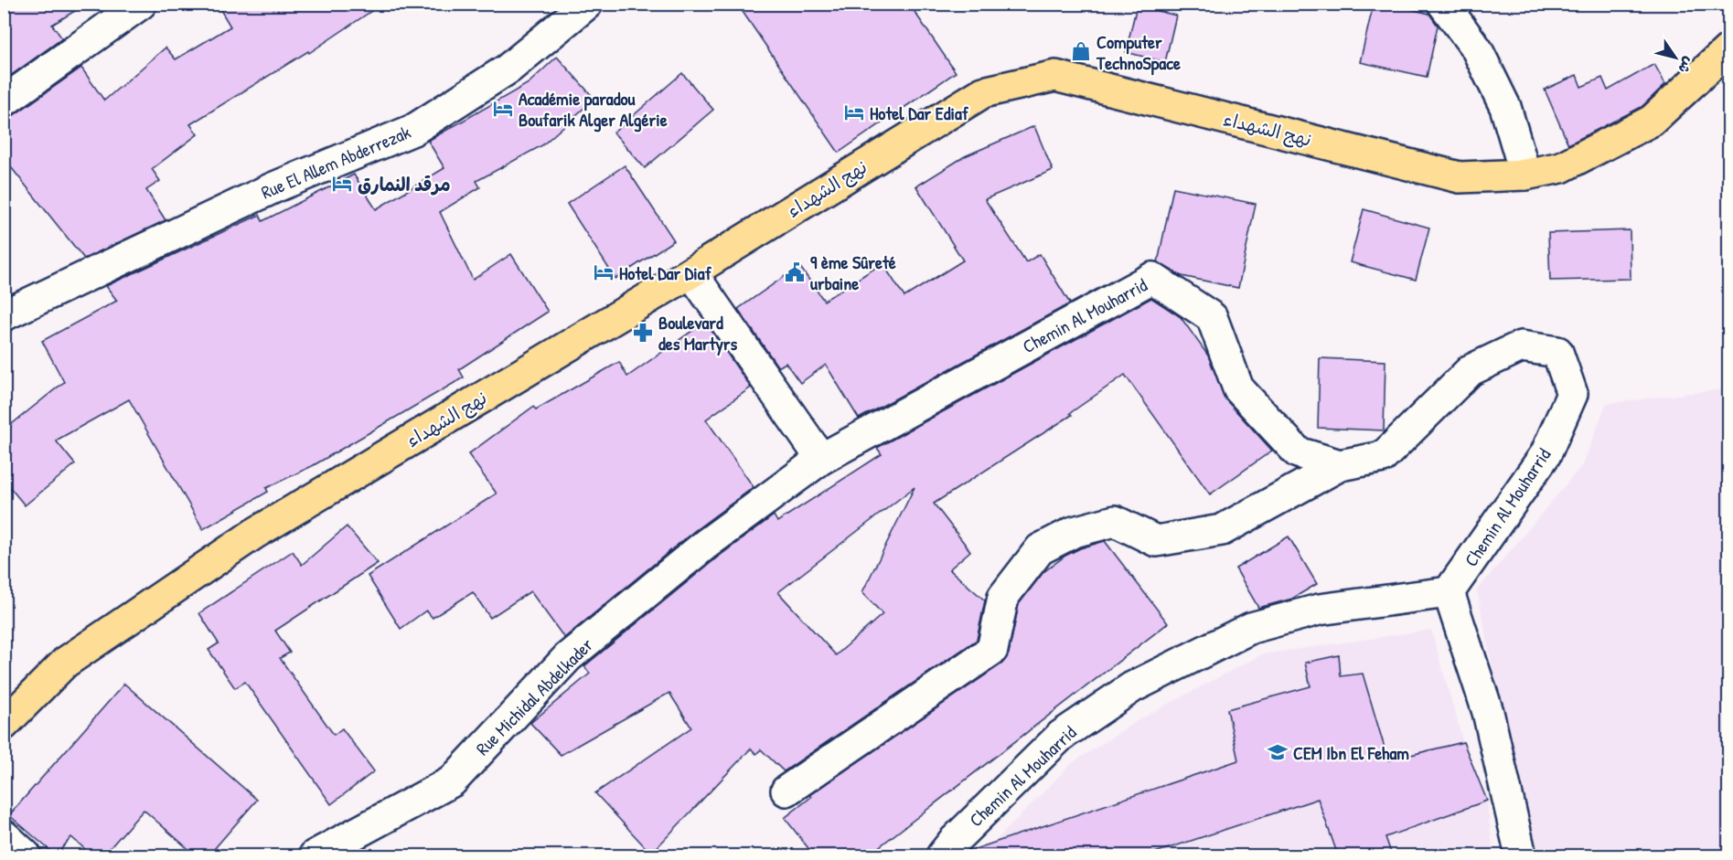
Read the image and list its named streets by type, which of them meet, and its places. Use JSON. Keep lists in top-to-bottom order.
{
  "streets": {
    "main road": ["نهج الشهداء"],
    "street": ["Rue El Allem Abderrezak", "Chemin Al Mouharrid", "Rue Michidal Abdelkader"]
  },
  "crossings": [
    ["Chemin Al Mouharrid", "Rue Michidal Abdelkader"]
  ],
  "places": {
    "shop": ["Computer TechnoSpace"],
    "hotel": [
      "Académie paradou Boufarik Alger Algérie",
      "Hotel Dar Ediaf",
      "مرقد النمارق",
      "Hotel Dar Diaf"
    ],
    "public building": ["9 ème Sûreté urbaine"],
    "pharmacy": ["Boulevard des Martyrs"],
    "school or university": ["CEM Ibn El Feham"]
  },
  "north": "bottom right"
}
